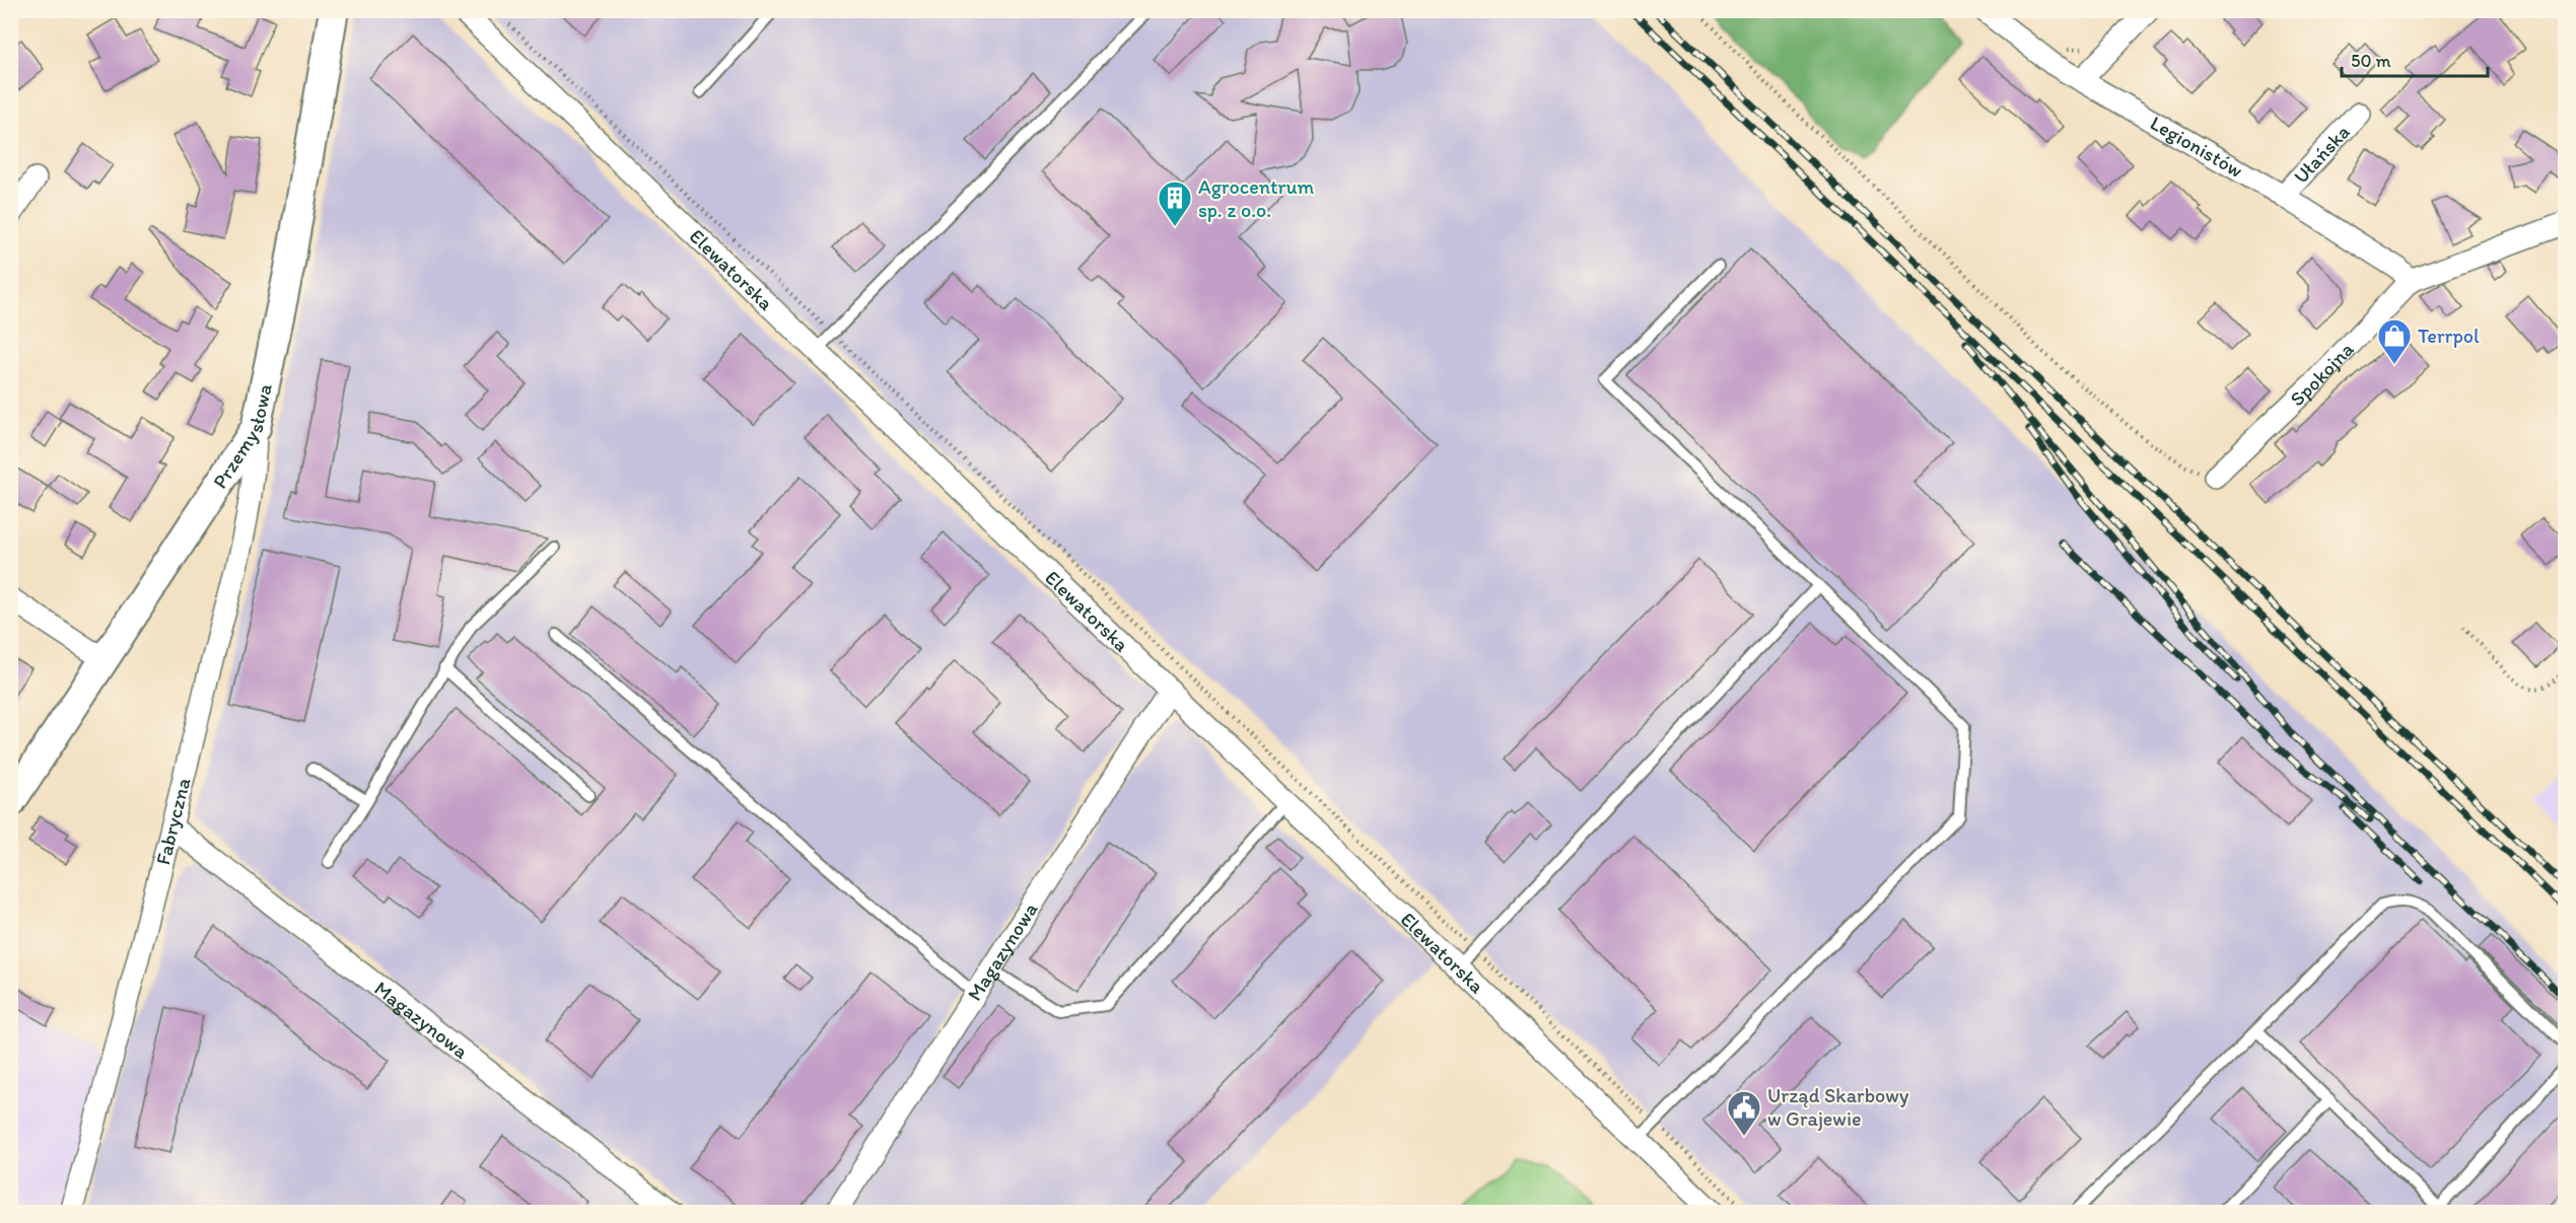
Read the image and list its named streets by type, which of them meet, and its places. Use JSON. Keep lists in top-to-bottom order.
{
  "streets": {
    "street": [
      "Legionistów",
      "Ułańska",
      "Elewatorska",
      "Spokojna",
      "Przemysłowa",
      "Fabryczna",
      "Magazynowa"
    ]
  },
  "crossings": [
    ["Legionistów", "Ułańska"],
    ["Legionistów", "Spokojna"],
    ["Elewatorska", "Magazynowa"],
    ["Przemysłowa", "Fabryczna"],
    ["Fabryczna", "Magazynowa"]
  ],
  "places": {
    "building": ["Agrocentrum sp. z o.o."],
    "shop": ["Terrpol"],
    "public building": ["Urząd Skarbowy w Grajewie"]
  },
  "scale_bar": "50 m"
}
